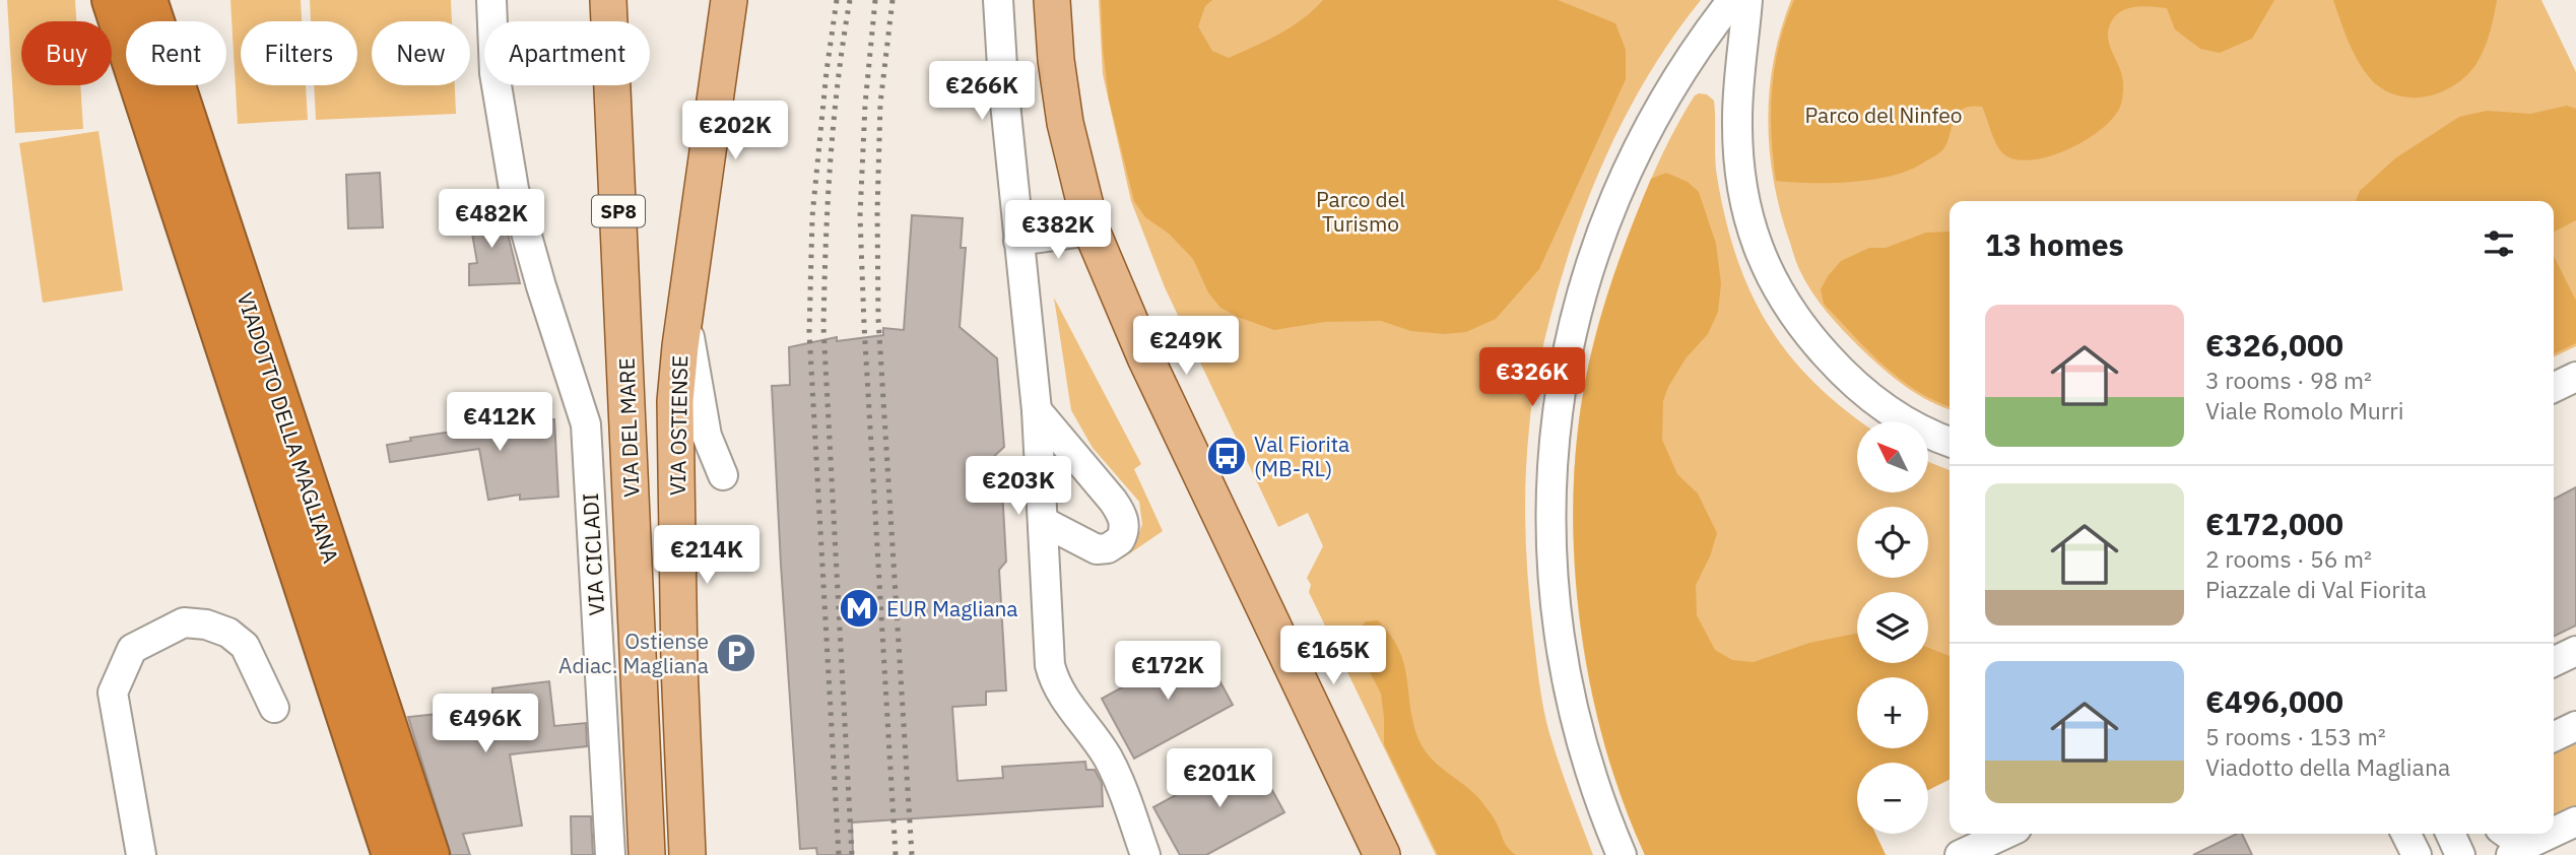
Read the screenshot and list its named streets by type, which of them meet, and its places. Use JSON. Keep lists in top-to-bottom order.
{
  "streets": {
    "highway": ["VIADOTTO DELLA MAGLIANA"],
    "main road": ["SP8", "VIA OSTIENSE", "VIA DEL MARE"],
    "street": ["VIA CICLADI"]
  },
  "parks": ["Parco del Ninfeo", "Parco del Turismo"],
  "places": {
    "bus stop": ["Val Fiorita (MB-RL)"],
    "metro station": ["EUR Magliana"],
    "parking": ["Ostiense Adiac. Magliana"]
  },
  "north": "top left",
  "page": {
    "chip": [
      "Buy",
      "Rent",
      "Filters",
      "New",
      "Apartment"
    ],
    "price": [
      "€266K",
      "€202K",
      "€482K",
      "€382K",
      "€249K",
      "€326K",
      "€412K",
      "€203K",
      "€214K",
      "€165K",
      "€172K",
      "€496K",
      "€201K"
    ],
    "heading": "13 homes",
    "list": [
      {
        "name": "€326,000",
        "note": "3 rooms · 98 m² · Viale Romolo Murri"
      },
      {
        "name": "€172,000",
        "note": "2 rooms · 56 m² · Piazzale di Val Fiorita"
      },
      {
        "name": "€496,000",
        "note": "5 rooms · 153 m² · Viadotto della Magliana"
      }
    ],
    "map_buttons": ["+", "−"]
  }
}
